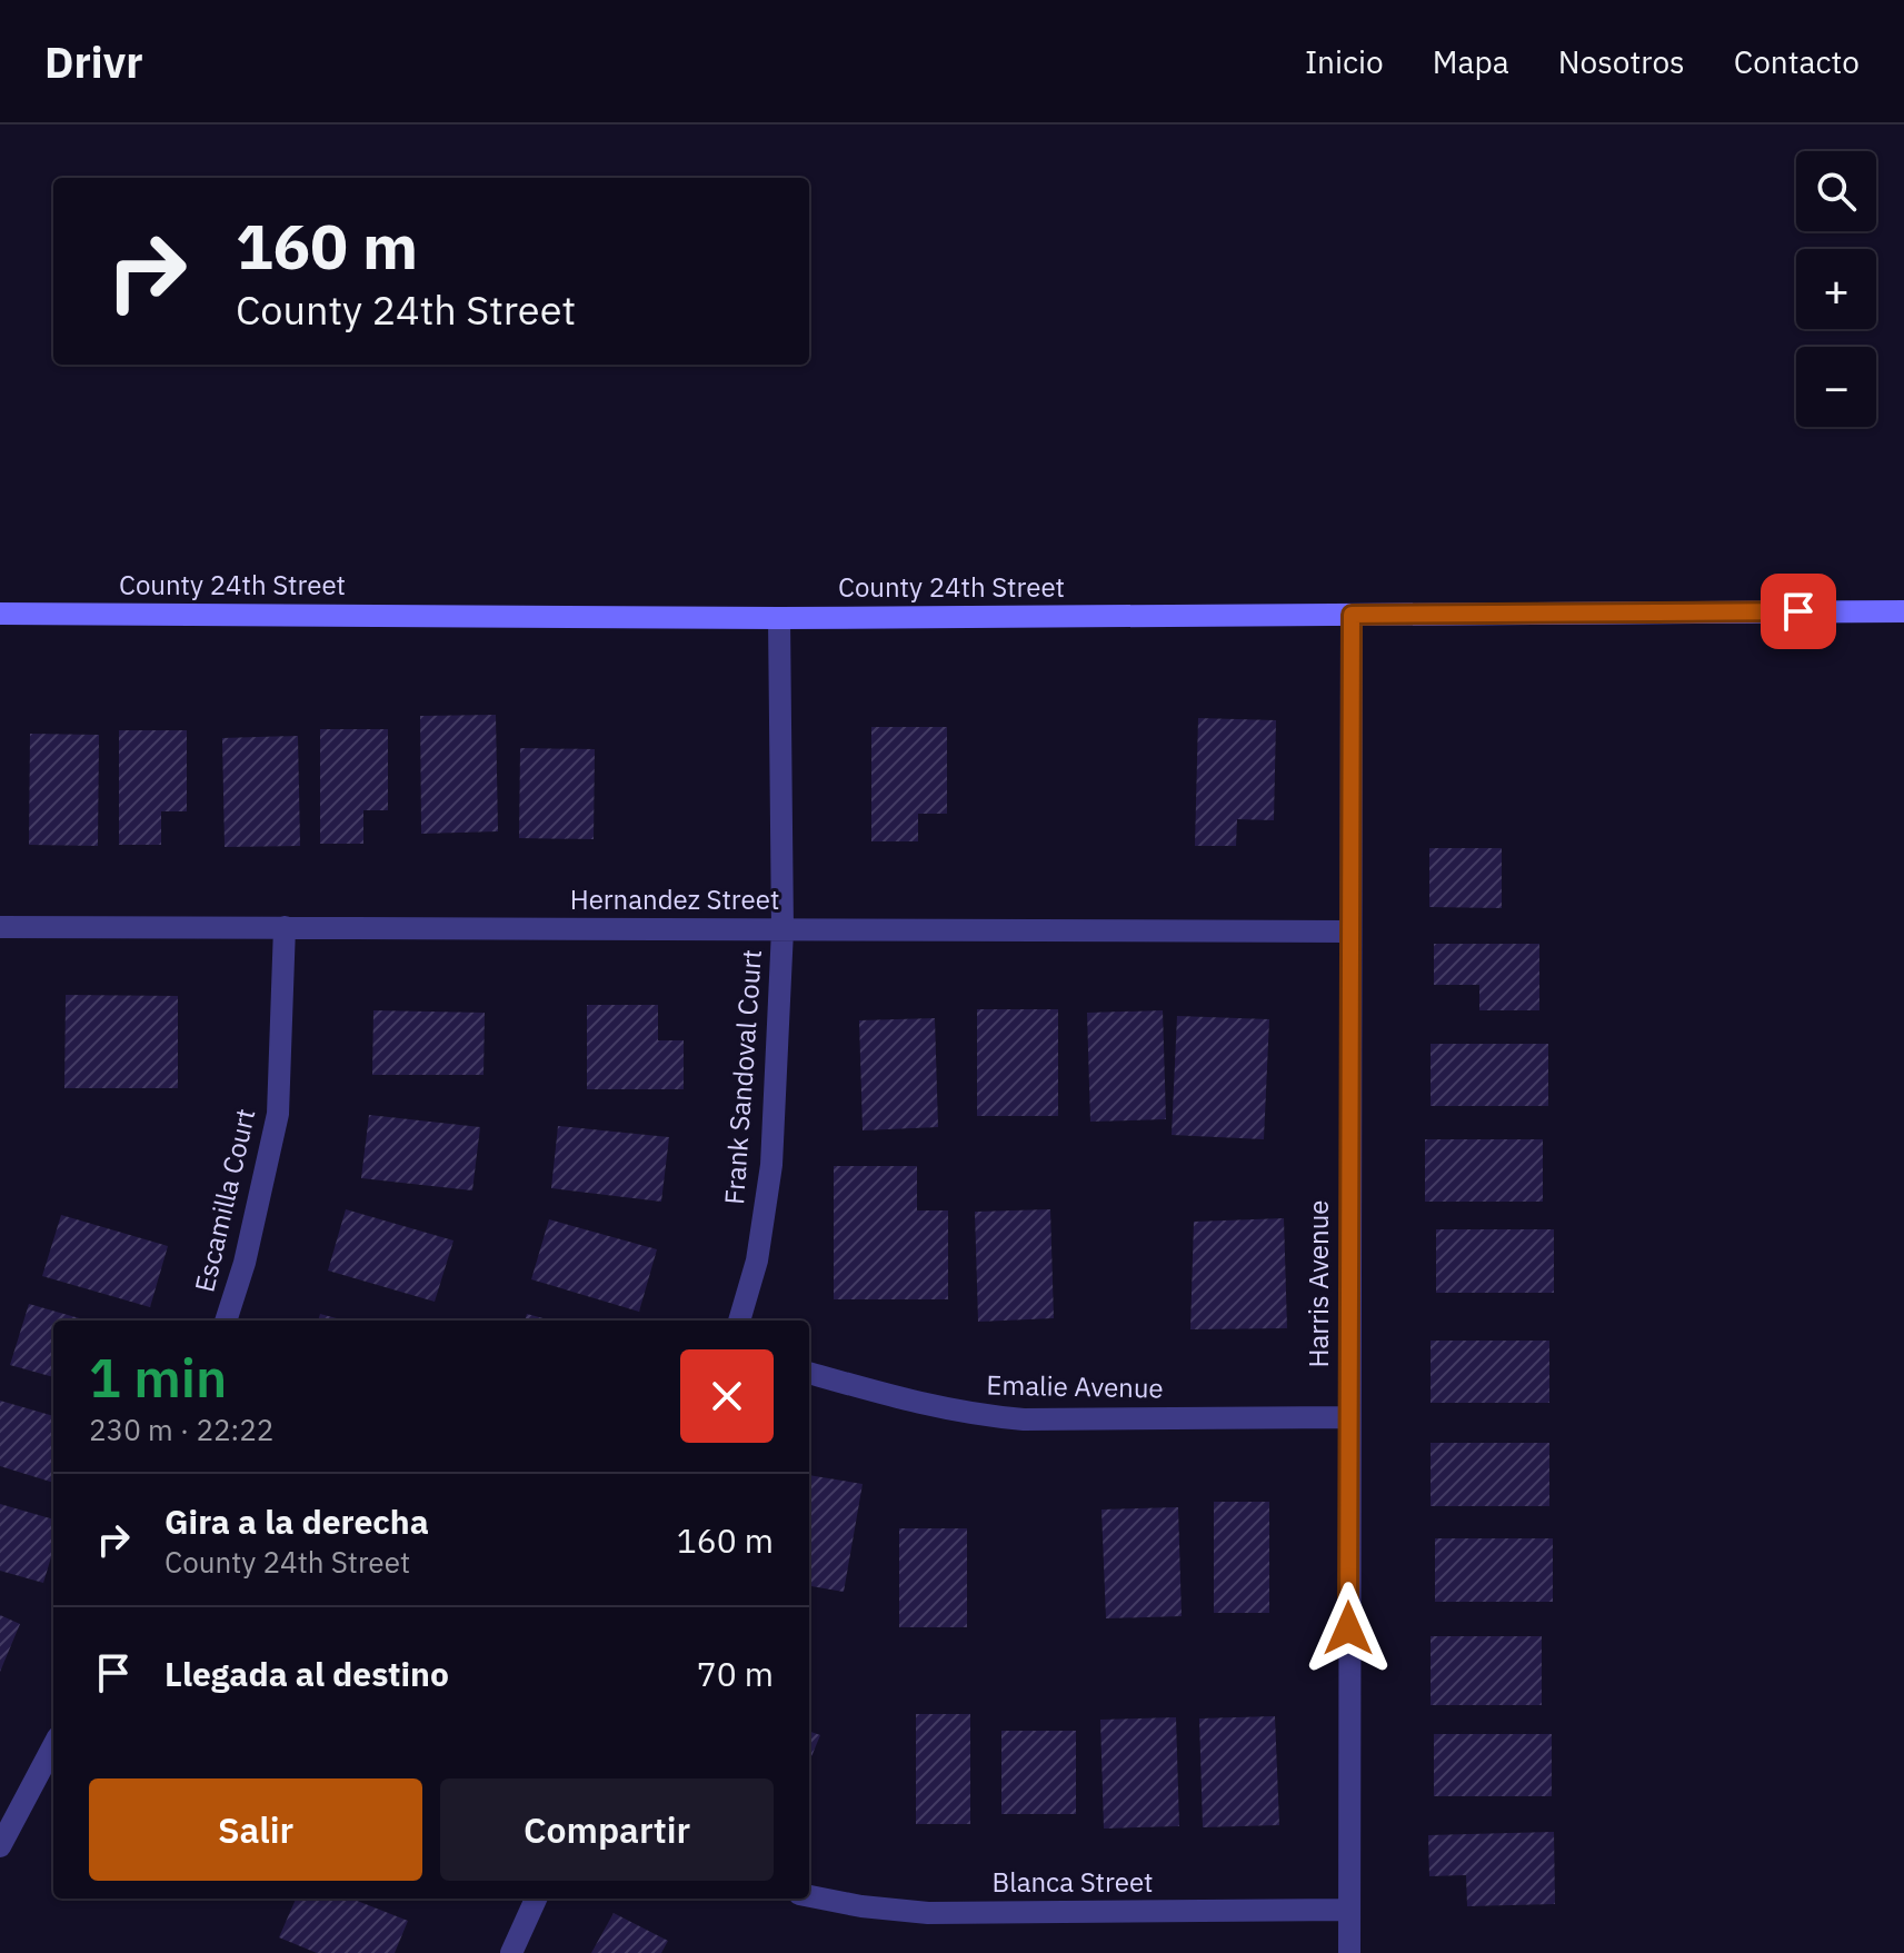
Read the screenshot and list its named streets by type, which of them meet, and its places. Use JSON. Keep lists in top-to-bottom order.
{
  "streets": {
    "main road": ["County 24th Street"],
    "street": [
      "Hernandez Street",
      "Frank Sandoval Court",
      "Escamilla Court",
      "Harris Avenue",
      "Emalie Avenue",
      "Blanca Street"
    ]
  },
  "crossings": [
    ["County 24th Street", "Frank Sandoval Court"],
    ["County 24th Street", "Harris Avenue"],
    ["Hernandez Street", "Frank Sandoval Court"],
    ["Hernandez Street", "Escamilla Court"],
    ["Hernandez Street", "Harris Avenue"],
    ["Harris Avenue", "Emalie Avenue"],
    ["Harris Avenue", "Blanca Street"]
  ],
  "page": {
    "header": "Drivr",
    "nav": [
      "Inicio",
      "Mapa",
      "Nosotros",
      "Contacto"
    ],
    "map_buttons": ["+", "−"],
    "turn": ["160 m", "County 24th Street"],
    "heading": ["1 min", "230 m · 22:22"],
    "list": [
      {
        "name": "Gira a la derecha",
        "note": "County 24th Street",
        "value": "160 m"
      },
      {
        "name": "Llegada al destino",
        "value": "70 m"
      }
    ],
    "buttons": ["Salir", "Compartir"]
  }
}
